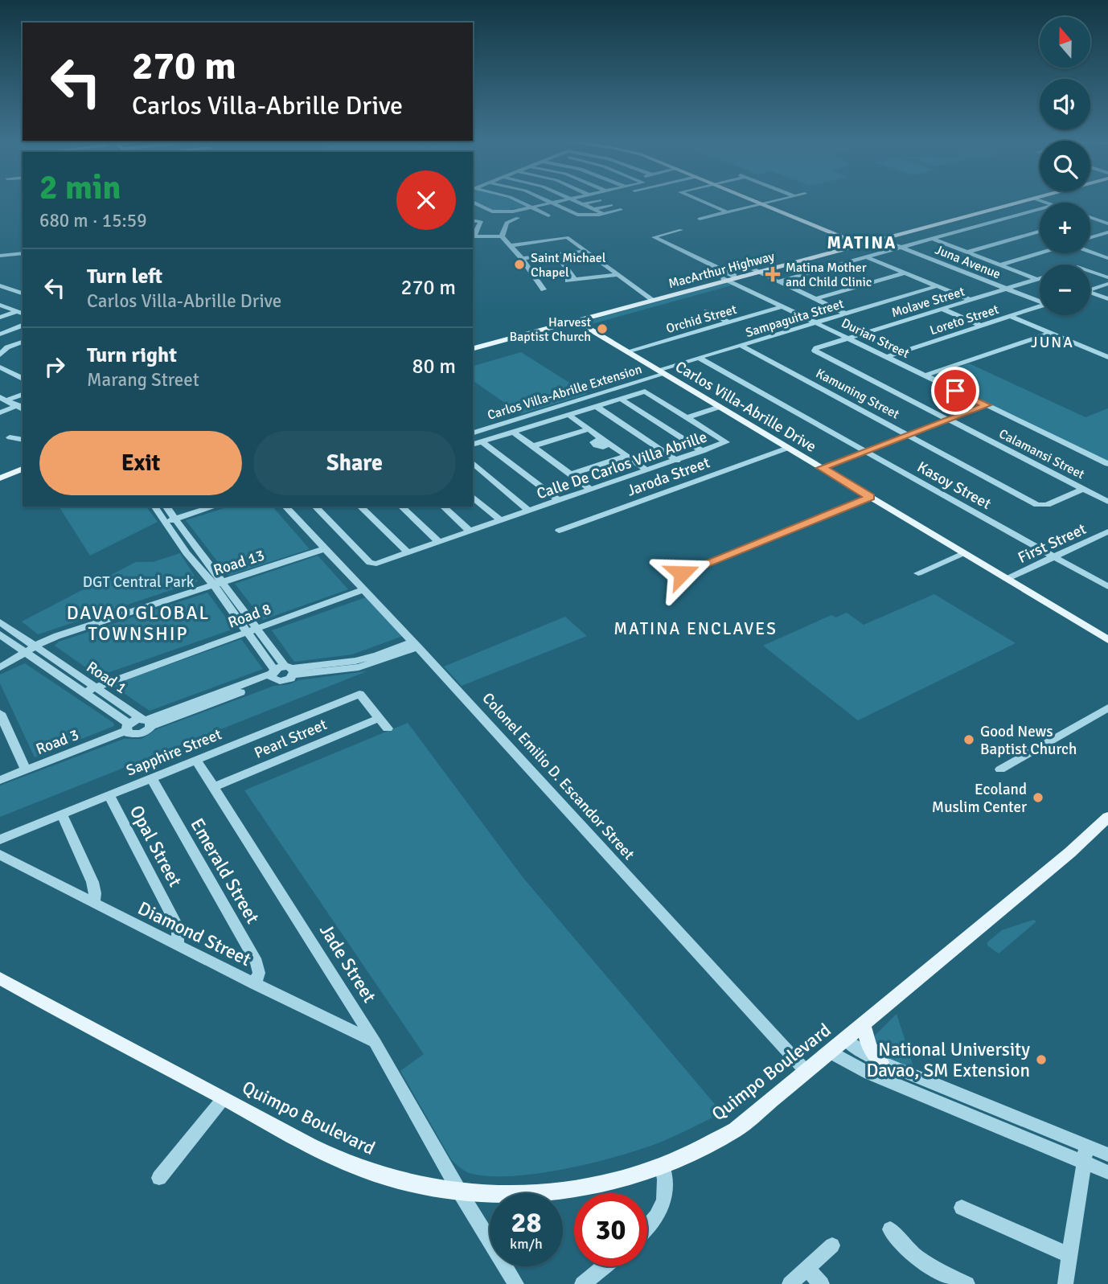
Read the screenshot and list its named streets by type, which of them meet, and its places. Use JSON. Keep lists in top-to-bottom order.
{
  "streets": {
    "main road": ["MacArthur Highway", "Carlos Villa-Abrille Drive", "Quimpo Boulevard"],
    "street": [
      "Juna Avenue",
      "Molave Street",
      "Sampaguita Street",
      "Orchid Street",
      "Loreto Street",
      "Durian Street",
      "Carlos Villa-Abrille Extension",
      "Kamuning Street",
      "Calamansi Street",
      "Calle De Carlos Villa Abrille",
      "Jaroda Street",
      "Kasoy Street",
      "First Street",
      "Road 13",
      "Road 8",
      "Road 1",
      "Pearl Street",
      "Road 3",
      "Sapphire Street",
      "Colonel Emilio D. Escandor Street",
      "Opal Street",
      "Emerald Street",
      "Diamond Street",
      "Jade Street"
    ]
  },
  "crossings": [
    ["Juna Avenue", "MacArthur Highway"],
    ["Juna Avenue", "Molave Street"],
    ["MacArthur Highway", "Durian Street"],
    ["MacArthur Highway", "Carlos Villa-Abrille Drive"],
    ["Molave Street", "Durian Street"],
    ["Molave Street", "Calamansi Street"],
    ["Sampaguita Street", "Durian Street"],
    ["Sampaguita Street", "Carlos Villa-Abrille Extension"],
    ["Sampaguita Street", "Kamuning Street"],
    ["Sampaguita Street", "Carlos Villa-Abrille Drive"],
    ["Sampaguita Street", "Kasoy Street"],
    ["Orchid Street", "Durian Street"],
    ["Orchid Street", "Carlos Villa-Abrille Drive"],
    ["Loreto Street", "Durian Street"],
    ["Carlos Villa-Abrille Extension", "Carlos Villa-Abrille Drive"],
    ["Kamuning Street", "Calamansi Street"],
    ["Carlos Villa-Abrille Drive", "Jaroda Street"],
    ["Carlos Villa-Abrille Drive", "First Street"],
    ["Kasoy Street", "First Street"],
    ["Road 13", "Road 1"],
    ["Road 13", "Colonel Emilio D. Escandor Street"],
    ["Road 8", "Road 1"],
    ["Road 8", "Colonel Emilio D. Escandor Street"],
    ["Road 1", "Road 3"],
    ["Pearl Street", "Sapphire Street"],
    ["Pearl Street", "Jade Street"],
    ["Sapphire Street", "Opal Street"],
    ["Sapphire Street", "Emerald Street"],
    ["Sapphire Street", "Jade Street"],
    ["Colonel Emilio D. Escandor Street", "Quimpo Boulevard"],
    ["Opal Street", "Diamond Street"],
    ["Emerald Street", "Diamond Street"],
    ["Diamond Street", "Jade Street"],
    ["Jade Street", "Quimpo Boulevard"]
  ],
  "districts": [
    "MATINA",
    "JUNA",
    "DAVAO GLOBAL TOWNSHIP",
    "MATINA ENCLAVES"
  ],
  "parks": ["DGT Central Park"],
  "places": {
    "other": [
      "Saint Michael Chapel",
      "Harvest Baptist Church",
      "Good News Baptist Church",
      "Ecoland Muslim Center",
      "National University Davao, SM Extension"
    ],
    "health": ["Matina Mother and Child Clinic"]
  },
  "north": "top",
  "page": {
    "map_buttons": ["+", "−"],
    "turn": ["270 m", "Carlos Villa-Abrille Drive"],
    "heading": ["2 min", "680 m · 15:59"],
    "list": [
      {
        "name": "Turn left",
        "note": "Carlos Villa-Abrille Drive",
        "value": "270 m"
      },
      {
        "name": "Turn right",
        "note": "Marang Street",
        "value": "80 m"
      }
    ],
    "buttons": ["Exit", "Share"],
    "speed": "28 km/h",
    "limit": "30"
  }
}
